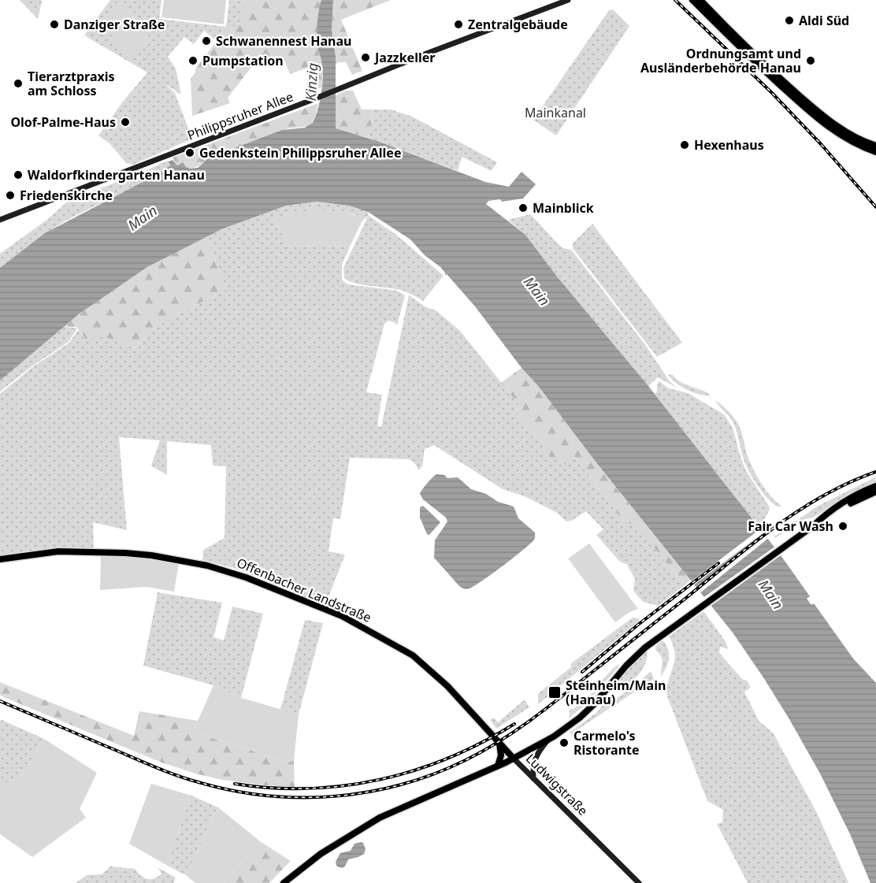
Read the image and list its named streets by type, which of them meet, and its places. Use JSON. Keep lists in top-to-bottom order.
{
  "streets": {
    "main road": ["Philippsruher Allee", "Offenbacher Landstraße", "Ludwigstraße"]
  },
  "crossings": [
    ["Offenbacher Landstraße", "Ludwigstraße"]
  ],
  "water": ["Kinzig", "Main"],
  "parks": ["Mainkanal"],
  "places": {
    "other": [
      "Aldi Süd",
      "Danziger Straße",
      "Zentralgebäude",
      "Schwanennest Hanau",
      "Jazzkeller",
      "Pumpstation",
      "Ordnungsamt und Ausländerbehörde Hanau",
      "Tierarztpraxis am Schloss",
      "Olof-Palme-Haus",
      "Hexenhaus",
      "Gedenkstein Philippsruher Allee",
      "Waldorfkindergarten Hanau",
      "Friedenskirche",
      "Mainblick",
      "Fair Car Wash",
      "Carmelo's Ristorante"
    ],
    "transit": ["Steinheim/Main (Hanau)"]
  }
}
